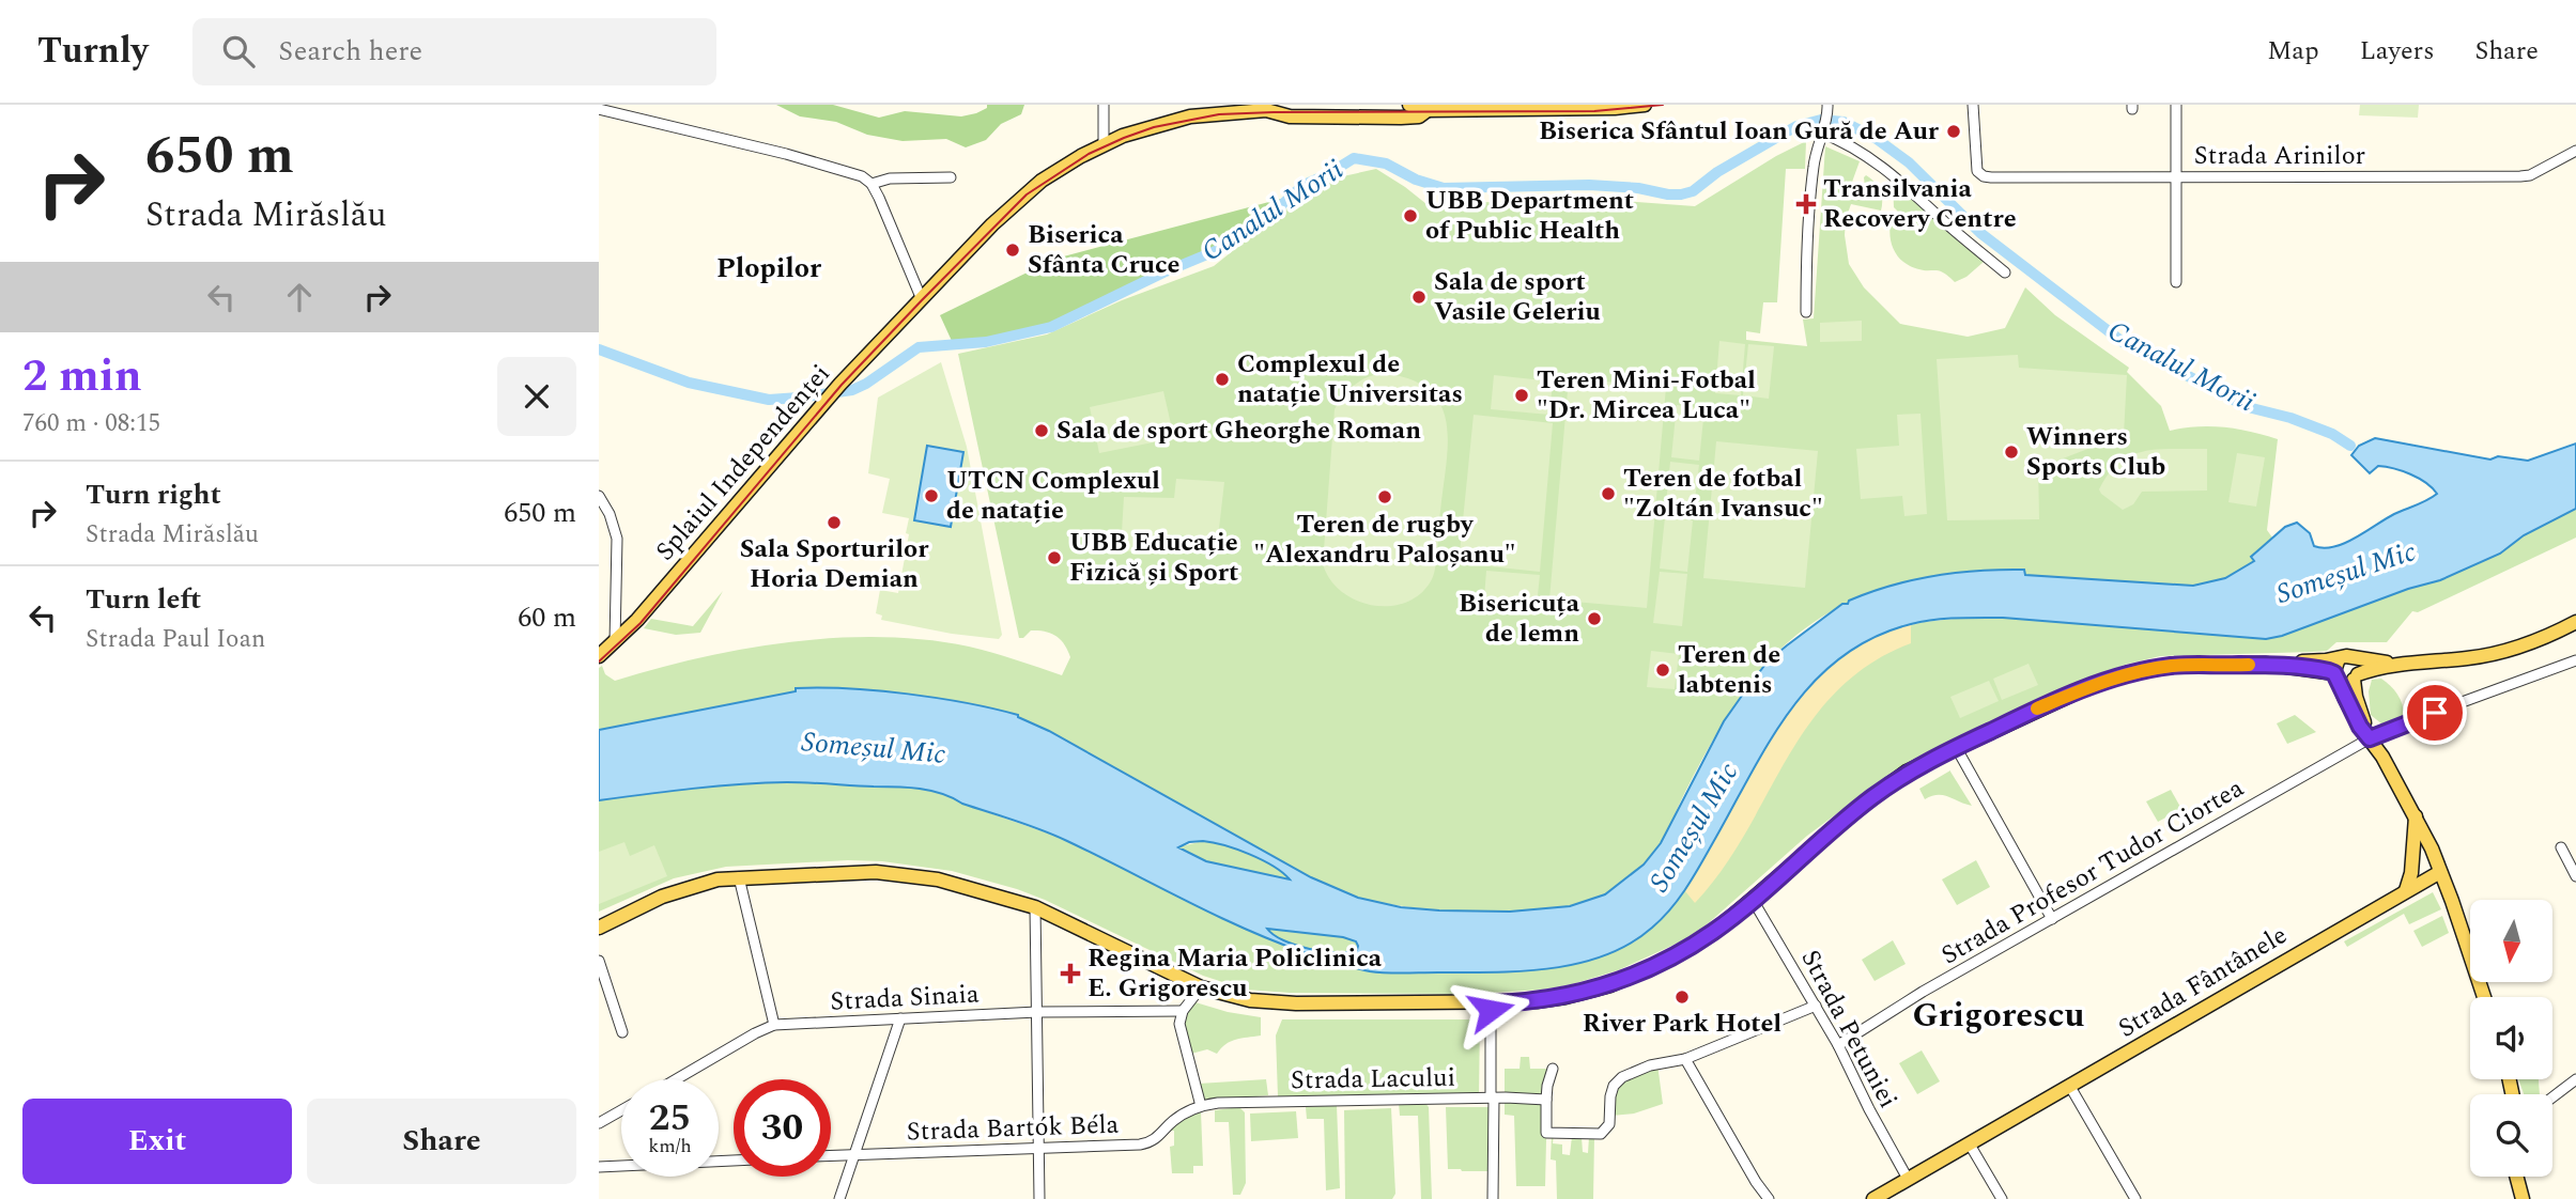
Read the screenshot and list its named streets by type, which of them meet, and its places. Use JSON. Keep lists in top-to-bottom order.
{
  "streets": {
    "main road": ["Splaiul Independenței", "Strada Fântânele"],
    "street": [
      "Strada Arinilor",
      "Strada Profesor Tudor Ciortea",
      "Strada Sinaia",
      "Strada Petuniei",
      "Strada Lacului",
      "Strada Bartók Béla"
    ]
  },
  "crossings": [
    ["Strada Profesor Tudor Ciortea", "Strada Petuniei"],
    ["Strada Fântânele", "Strada Petuniei"],
    ["Strada Lacului", "Strada Bartók Béla"]
  ],
  "districts": ["Plopilor", "Grigorescu"],
  "water": ["Canalul Morii", "Someșul Mic"],
  "places": {
    "other": [
      "Biserica Sfântul Ioan Gură de Aur",
      "UBB Department of Public Health",
      "Biserica Sfânta Cruce",
      "Sala de sport Vasile Geleriu",
      "Complexul de natație Universitas",
      "Teren Mini-Fotbal \"Dr. Mircea Luca\"",
      "Sala de sport Gheorghe Roman",
      "Winners Sports Club",
      "Teren de fotbal \"Zoltán Ivansuc\"",
      "UTCN Complexul de natație",
      "Teren de rugby \"Alexandru Paloșanu\"",
      "Sala Sporturilor Horia Demian",
      "UBB Educație Fizică și Sport",
      "Bisericuța de lemn",
      "Teren de labtenis",
      "River Park Hotel"
    ],
    "health": ["Transilvania Recovery Centre", "Regina Maria Policlinica E. Grigorescu"]
  },
  "north": "bottom",
  "page": {
    "header": "Turnly",
    "search": "Search here",
    "nav": ["Map", "Layers", "Share"],
    "turn": ["650 m", "Strada Mirăslău"],
    "heading": ["2 min", "760 m · 08:15"],
    "list": [
      {
        "name": "Turn right",
        "note": "Strada Mirăslău",
        "value": "650 m"
      },
      {
        "name": "Turn left",
        "note": "Strada Paul Ioan",
        "value": "60 m"
      }
    ],
    "speed": "25 km/h",
    "limit": "30",
    "buttons": ["Exit", "Share"]
  }
}
